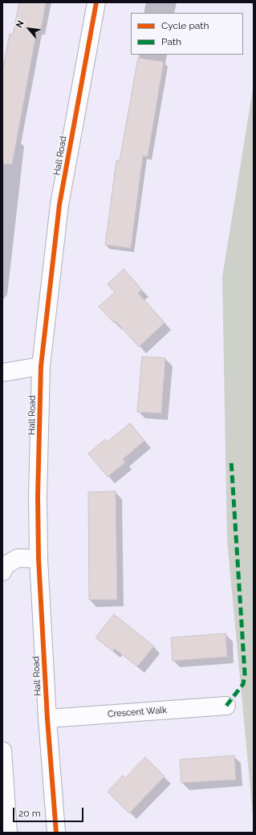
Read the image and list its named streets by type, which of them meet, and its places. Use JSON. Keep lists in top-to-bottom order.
{
  "streets": {
    "street": ["Hall Road", "Crescent Walk"]
  },
  "crossings": [
    ["Hall Road", "Crescent Walk"]
  ],
  "legend": ["Cycle path", "Path"],
  "scale_bar": "20 m",
  "north": "top left"
}
